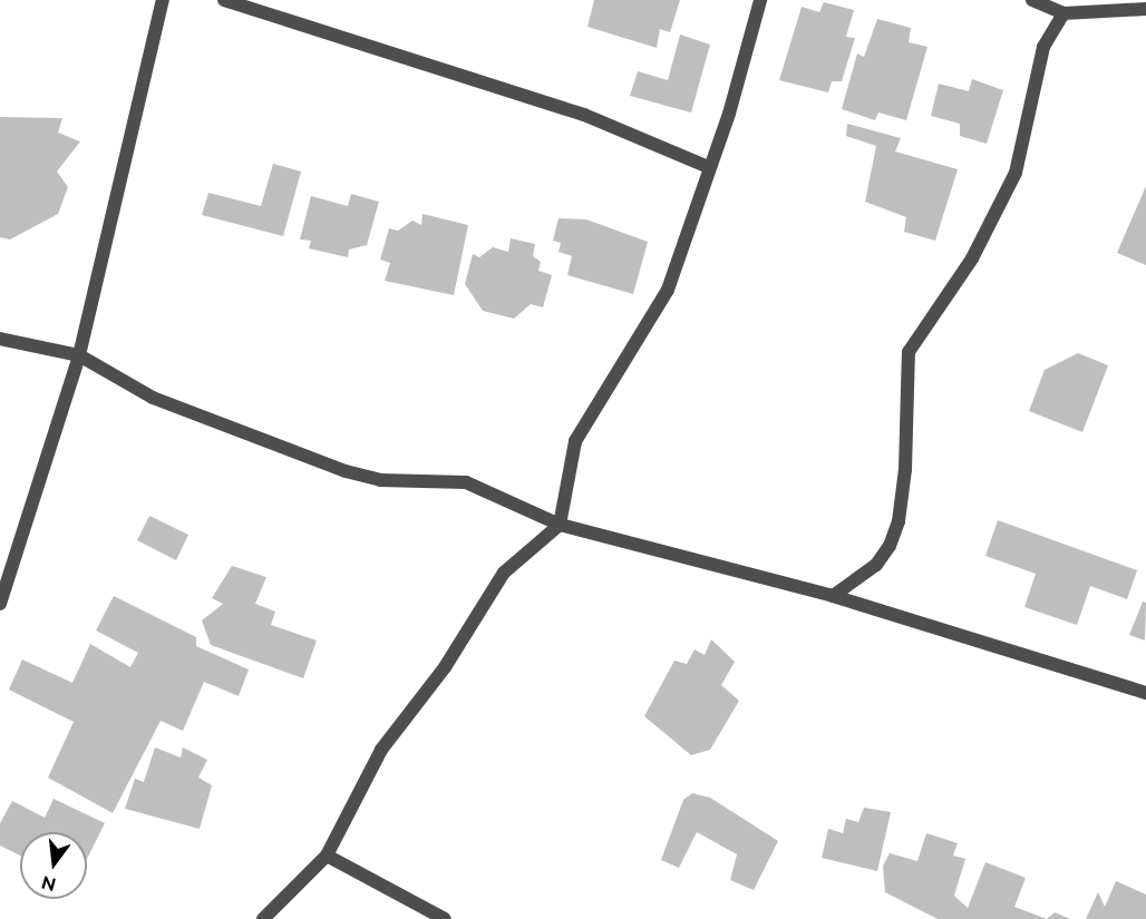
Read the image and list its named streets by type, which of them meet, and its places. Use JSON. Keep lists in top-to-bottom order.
{
  "north": "bottom"
}
